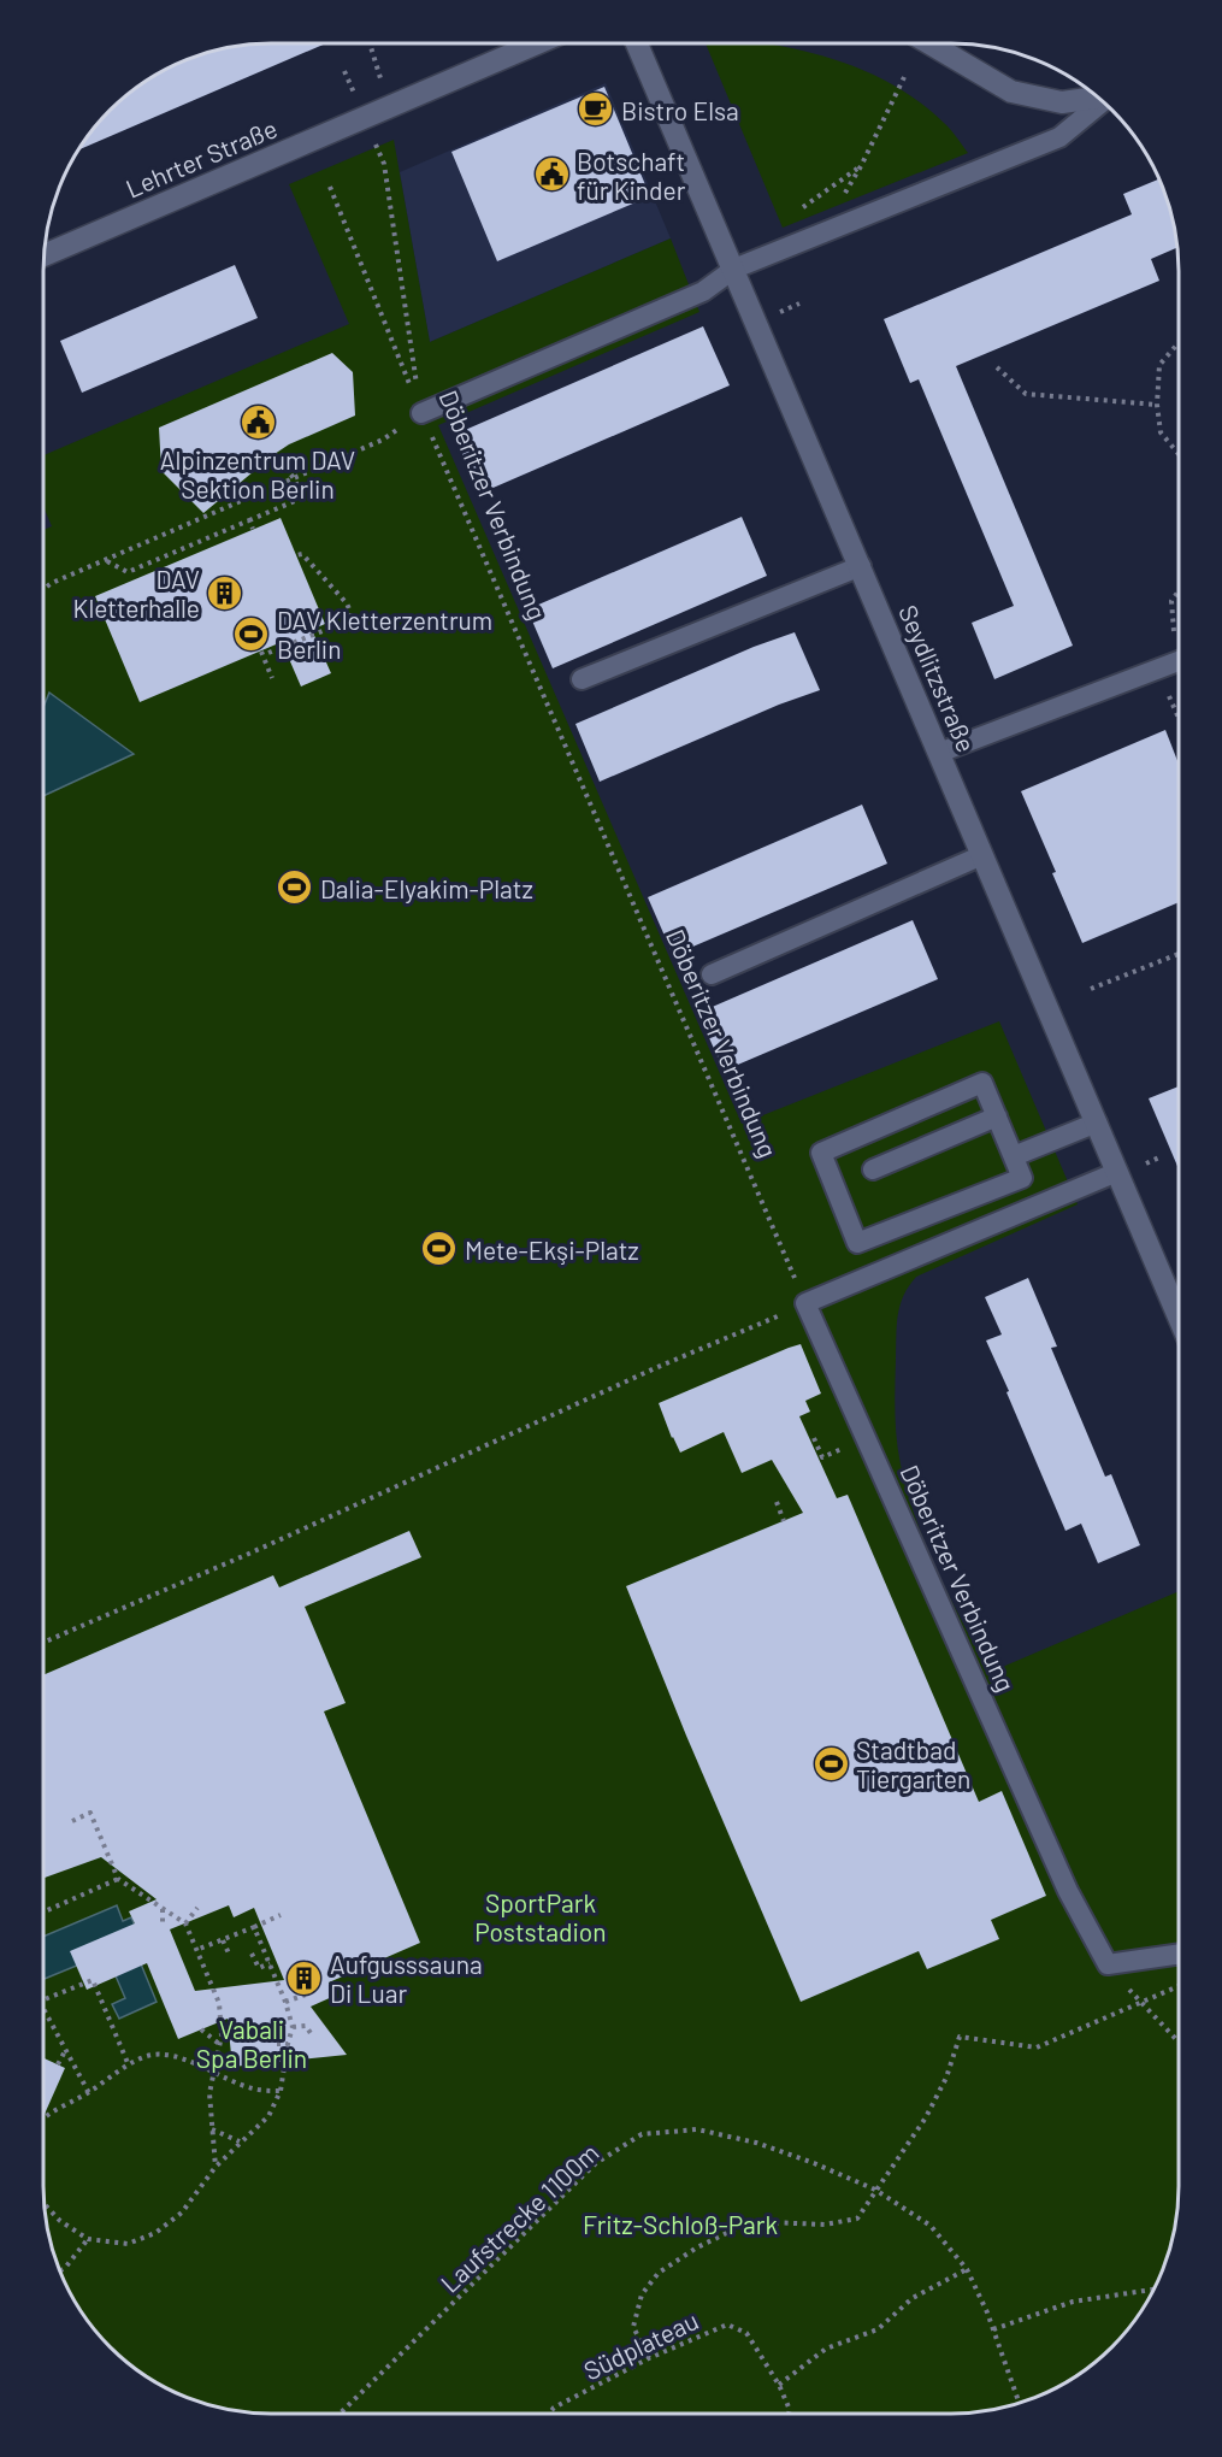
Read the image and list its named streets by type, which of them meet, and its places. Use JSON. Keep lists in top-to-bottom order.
{
  "streets": {
    "street": ["Lehrter Straße", "Seydlitzstraße"],
    "lane": ["Döberitzer Verbindung"],
    "path": ["Laufstrecke 1100m", "Südplateau"]
  },
  "crossings": [
    ["Lehrter Straße", "Döberitzer Verbindung"]
  ],
  "parks": ["SportPark Poststadion", "Vabali Spa Berlin", "Fritz-Schloß-Park"],
  "places": {
    "cafe": ["Bistro Elsa"],
    "public building": ["Botschaft für Kinder", "Alpinzentrum DAV Sektion Berlin"],
    "building": ["DAV Kletterhalle", "Aufgusssauna Di Luar"],
    "sports": [
      "DAV Kletterzentrum Berlin",
      "Dalia-Elyakim-Platz",
      "Mete-Ekşi-Platz",
      "Stadtbad Tiergarten"
    ]
  }
}
